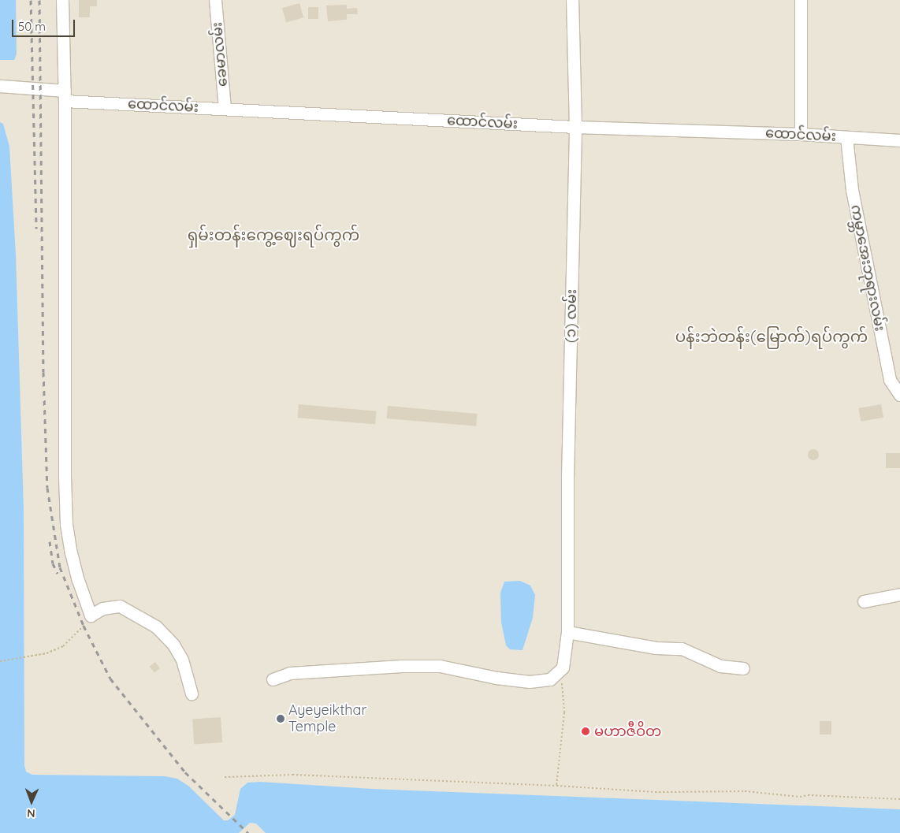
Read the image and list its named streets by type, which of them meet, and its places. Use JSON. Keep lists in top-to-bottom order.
{
  "streets": {
    "street": [
      "ခေမာလမ်း",
      "ထောင်လမ်း",
      "ကမ္ဘာအေးဘုရားလမ်း",
      "(၁) လမ်း"
    ]
  },
  "crossings": [
    ["ခေမာလမ်း", "ထောင်လမ်း"],
    ["ထောင်လမ်း", "ကမ္ဘာအေးဘုရားလမ်း"],
    ["ထောင်လမ်း", "(၁) လမ်း"]
  ],
  "districts": ["ရှမ်းတန်းကွေ့ဈေးရပ်ကွက်", "ပန်းဘဲတန်း(မြောက်)ရပ်ကွက်"],
  "places": ["Ayeyeikthar Temple", "မဟာဇီဝိတ"],
  "scale_bar": "50 m",
  "north": "bottom"
}
